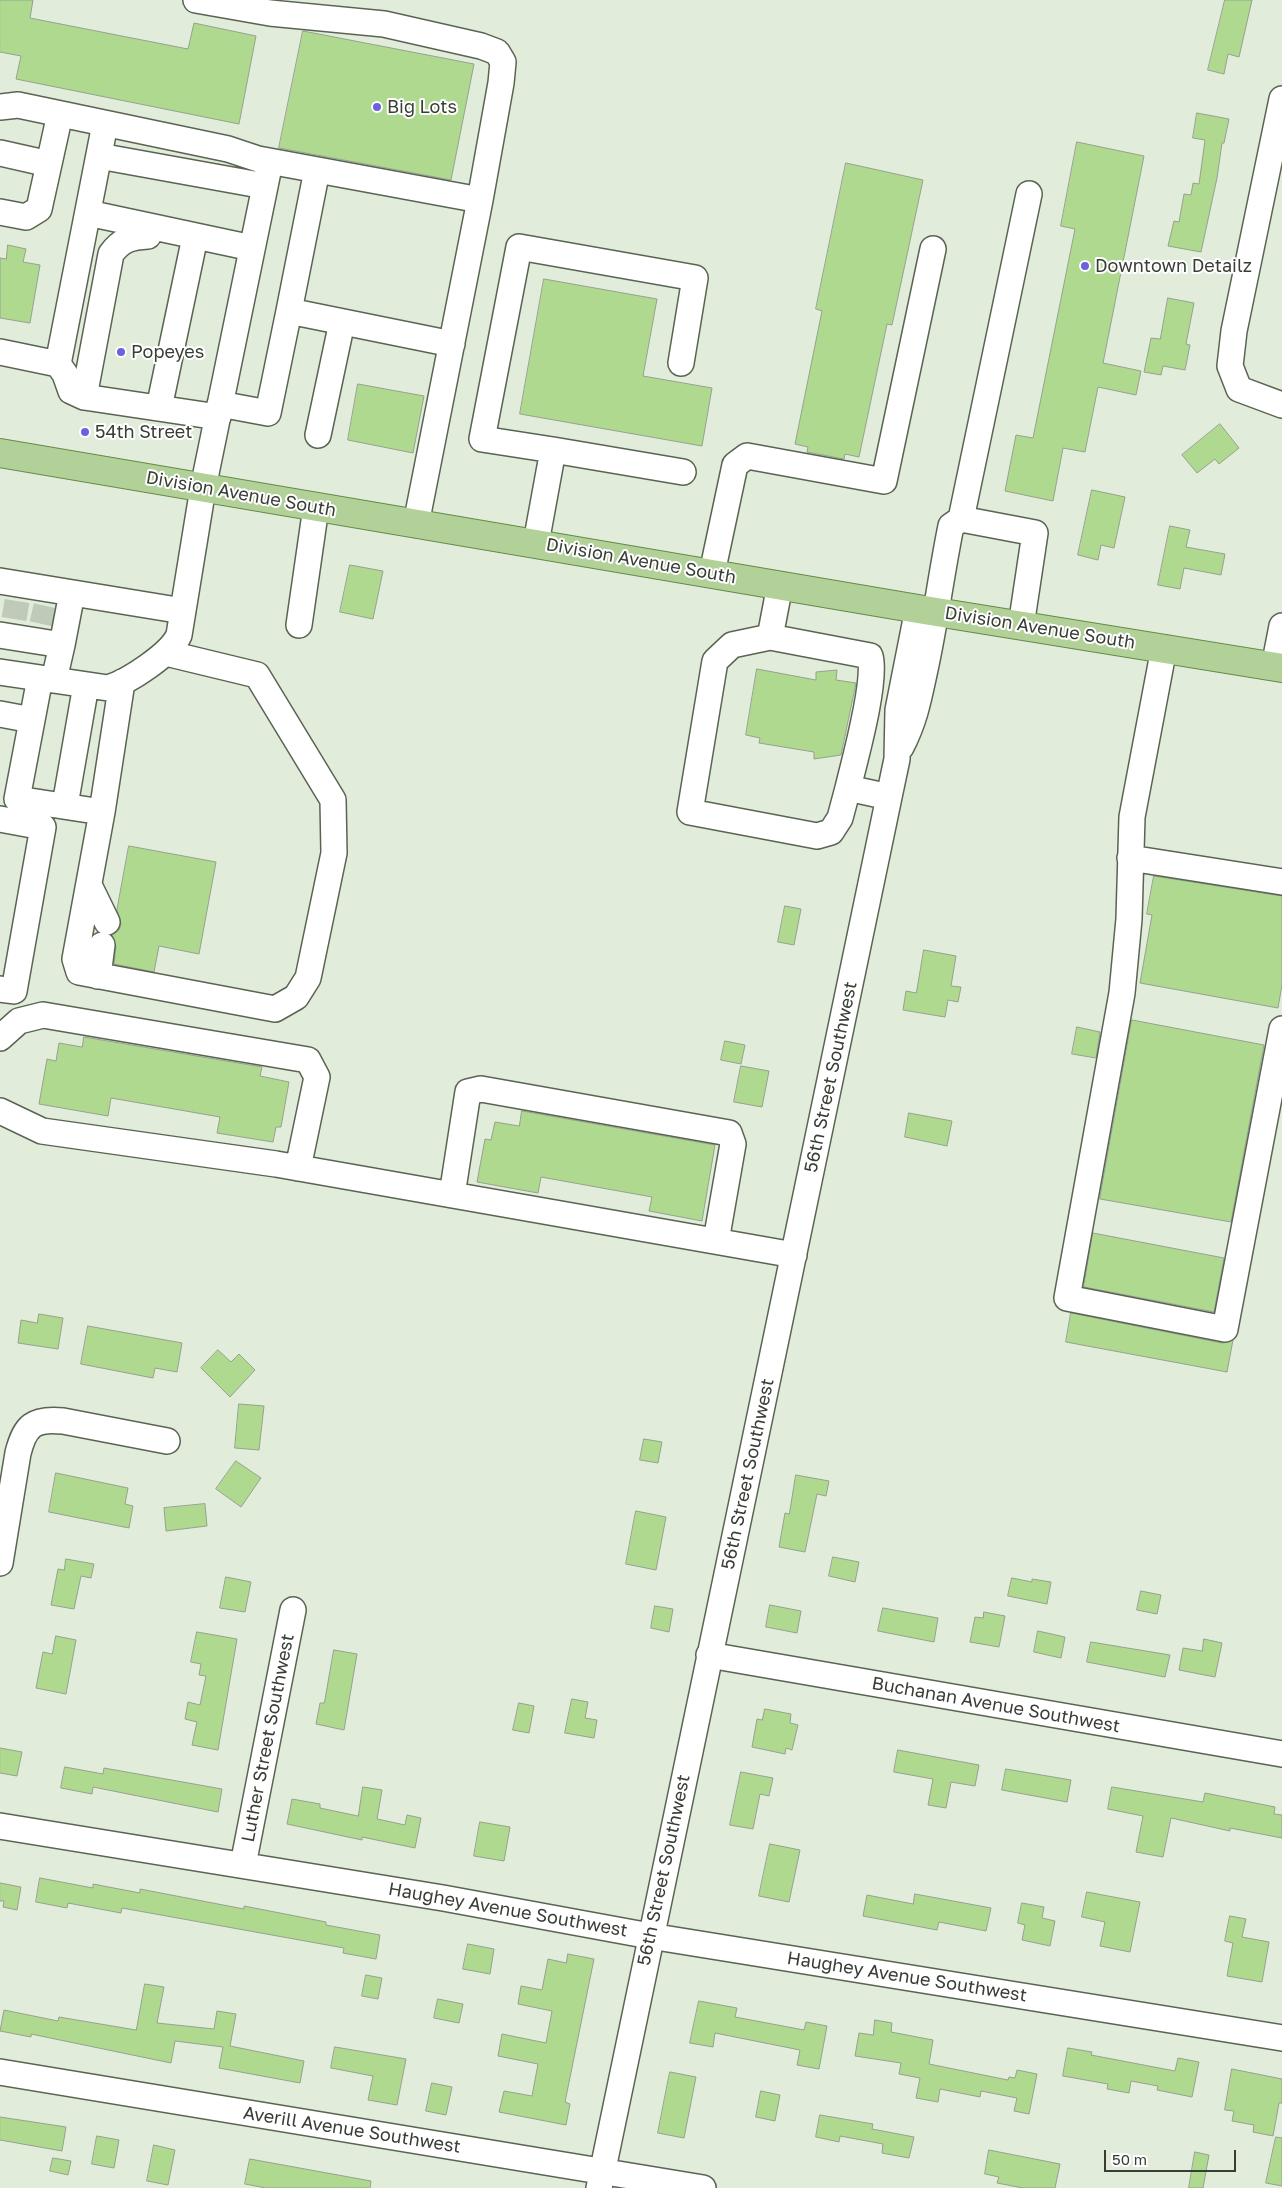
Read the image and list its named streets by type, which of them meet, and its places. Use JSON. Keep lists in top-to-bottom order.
{
  "streets": {
    "main road": ["Division Avenue South"],
    "street": [
      "56th Street Southwest",
      "Buchanan Avenue Southwest",
      "Luther Street Southwest",
      "Haughey Avenue Southwest",
      "Averill Avenue Southwest"
    ]
  },
  "crossings": [
    ["Division Avenue South", "56th Street Southwest"],
    ["56th Street Southwest", "Buchanan Avenue Southwest"],
    ["56th Street Southwest", "Haughey Avenue Southwest"],
    ["56th Street Southwest", "Averill Avenue Southwest"],
    ["Luther Street Southwest", "Haughey Avenue Southwest"]
  ],
  "places": [
    "Big Lots",
    "Downtown Detailz",
    "Popeyes",
    "54th Street"
  ],
  "scale_bar": "50 m"
}
